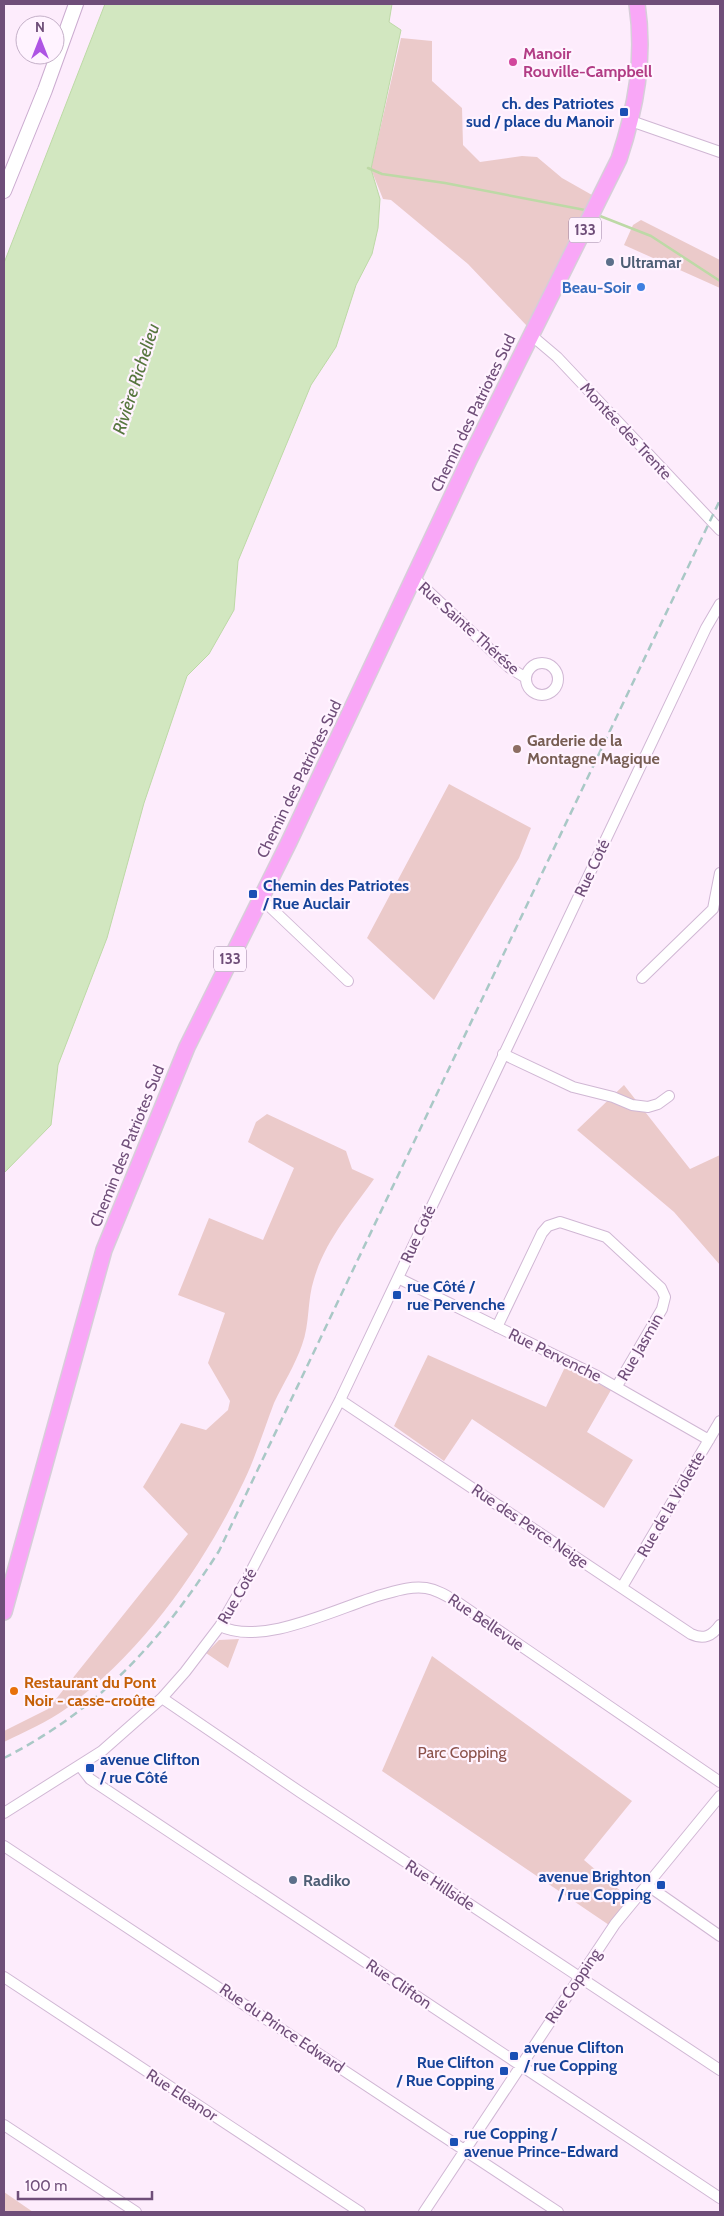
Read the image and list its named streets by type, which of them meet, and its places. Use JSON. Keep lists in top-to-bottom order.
{
  "streets": {
    "main road": ["133", "Chemin des Patriotes Sud"],
    "street": [
      "Montée des Trente",
      "Rue Sainte Thérése",
      "Rue Coté",
      "Rue Jasmin",
      "Rue Pervenche",
      "Rue de la Violette",
      "Rue des Perce Neige",
      "Rue Bellevue",
      "Rue Hillside",
      "Rue Clifton",
      "Rue Copping",
      "Rue du Prince Edward",
      "Rue Eleanor"
    ]
  },
  "crossings": [
    ["Chemin des Patriotes Sud", "Montée des Trente"],
    ["Chemin des Patriotes Sud", "Rue Sainte Thérése"],
    ["Rue Coté", "Rue Pervenche"],
    ["Rue Coté", "Rue des Perce Neige"],
    ["Rue Coté", "Rue Bellevue"],
    ["Rue Coté", "Rue Hillside"],
    ["Rue Coté", "Rue Clifton"],
    ["Rue Jasmin", "Rue Pervenche"],
    ["Rue Pervenche", "Rue de la Violette"],
    ["Rue de la Violette", "Rue des Perce Neige"],
    ["Rue Hillside", "Rue Copping"],
    ["Rue Clifton", "Rue Copping"],
    ["Rue Copping", "Rue du Prince Edward"]
  ],
  "water": ["Rivière Richelieu"],
  "parks": ["Parc Copping"],
  "places": {
    "other": [
      "Manoir Rouville-Campbell",
      "Ultramar",
      "Beau-Soir",
      "Garderie de la Montagne Magique",
      "Restaurant du Pont Noir - casse-croûte",
      "Radiko"
    ],
    "transit": [
      "ch. des Patriotes sud / place du Manoir",
      "Chemin des Patriotes / Rue Auclair",
      "rue Côté / rue Pervenche",
      "avenue Clifton / rue Côté",
      "avenue Brighton / rue Copping",
      "avenue Clifton / rue Copping",
      "Rue Clifton / Rue Copping",
      "rue Copping / avenue Prince-Edward"
    ]
  },
  "scale_bar": "100 m",
  "north": "top"
}
